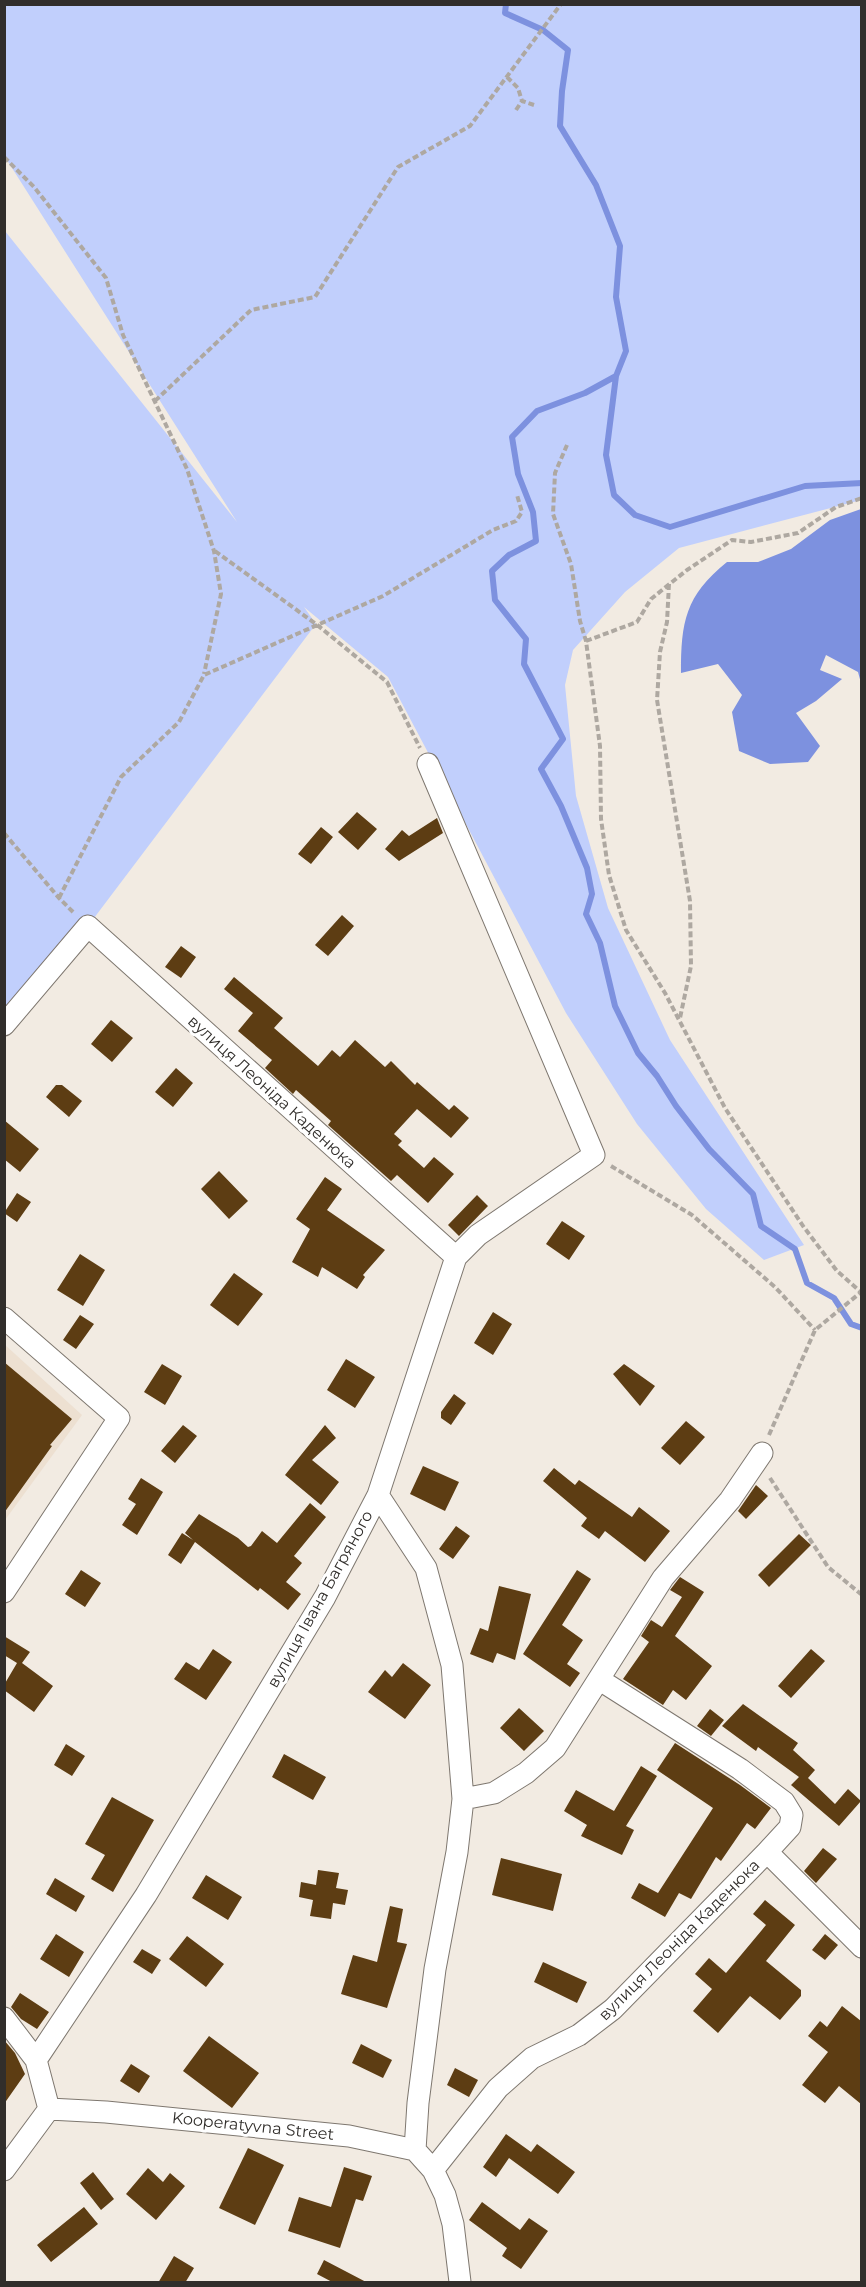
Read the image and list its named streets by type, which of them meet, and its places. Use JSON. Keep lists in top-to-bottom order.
{
  "streets": {
    "street": ["вулиця Леоніда Каденюка", "вулиця Івана Багряного", "Kooperatyvna Street"]
  },
  "crossings": [
    ["вулиця Леоніда Каденюка", "вулиця Івана Багряного"]
  ]
}
